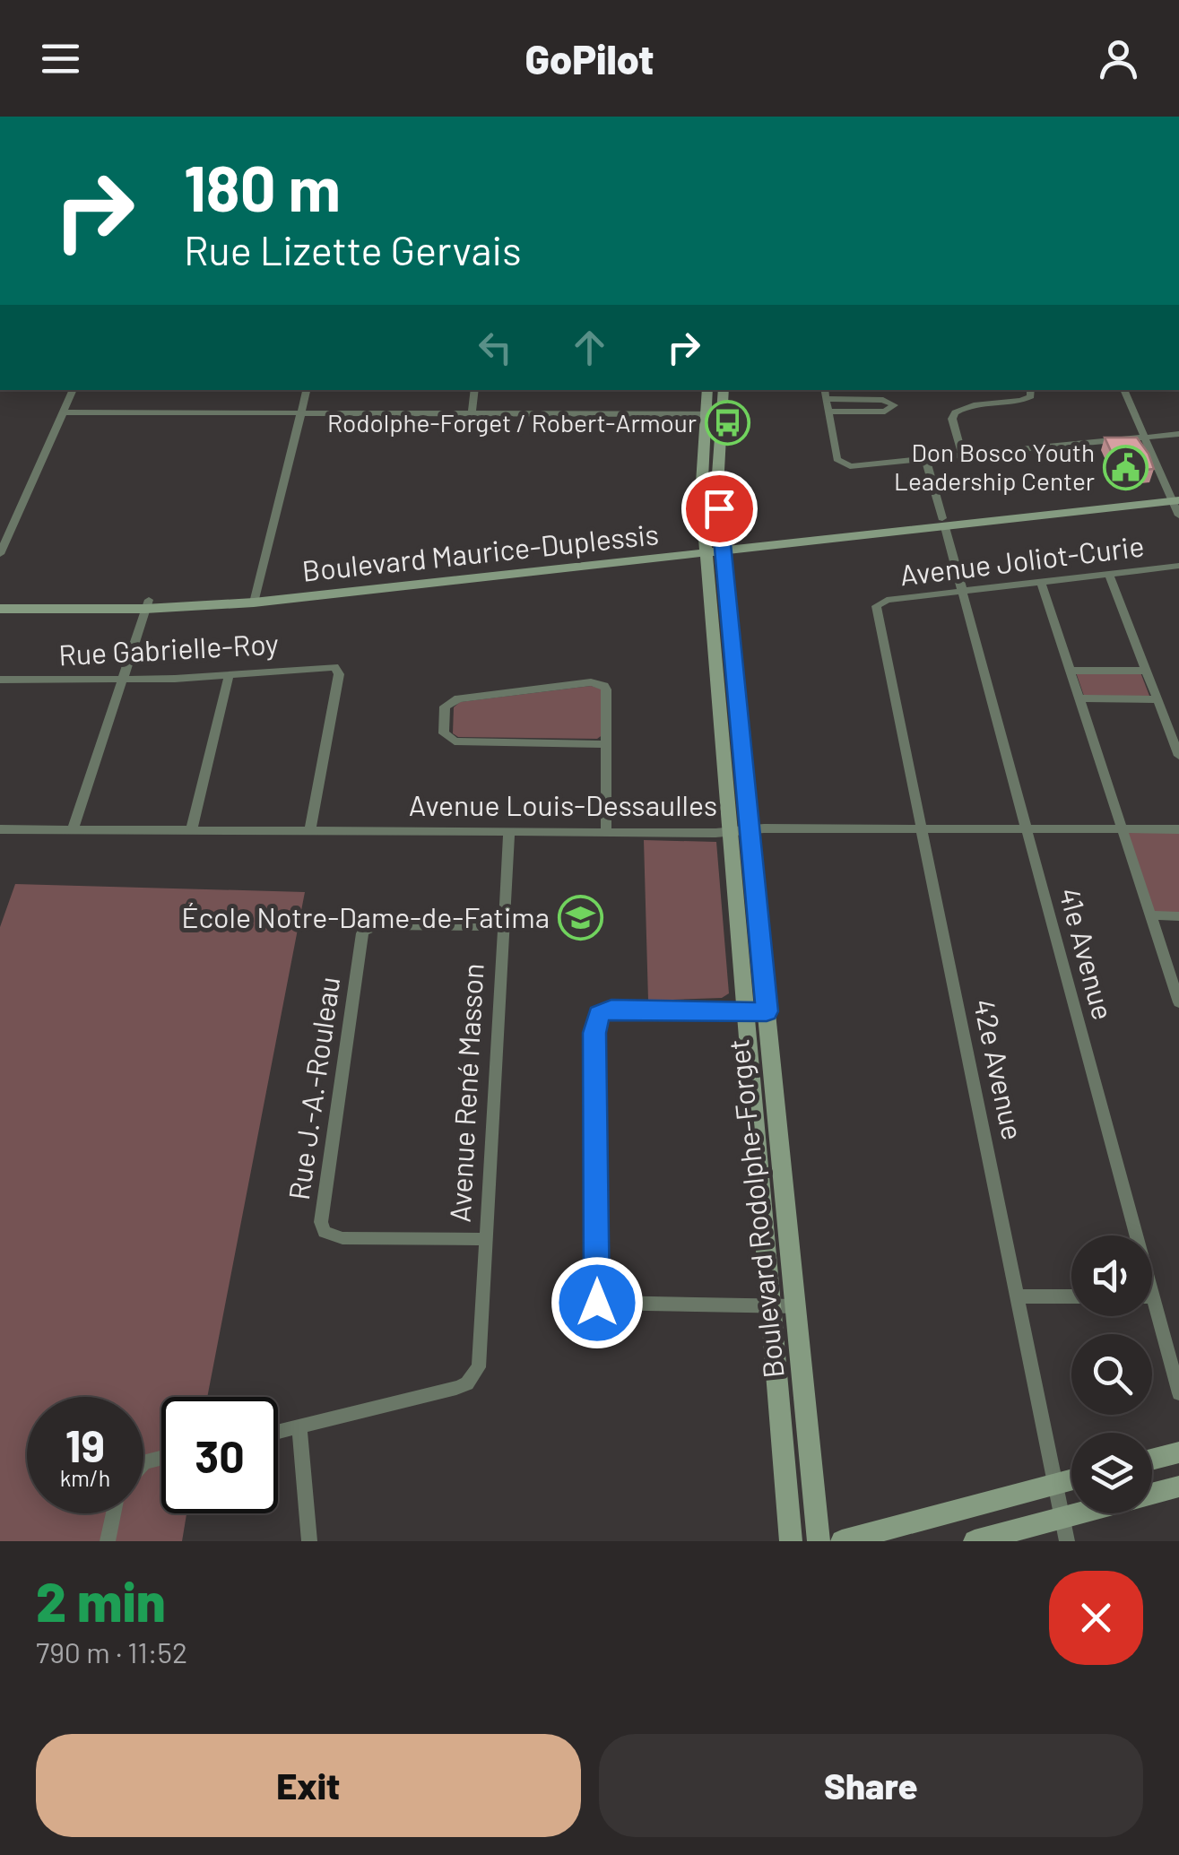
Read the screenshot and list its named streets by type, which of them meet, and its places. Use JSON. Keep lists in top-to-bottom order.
{
  "streets": {
    "street": [
      "Boulevard Maurice-Duplessis",
      "Avenue Joliot-Curie",
      "Rue Gabrielle-Roy",
      "Avenue Louis-Dessaulles",
      "41e Avenue",
      "42e Avenue",
      "Rue J.-A.-Rouleau",
      "Avenue René Masson",
      "Boulevard Rodolphe-Forget"
    ]
  },
  "crossings": [
    ["Boulevard Maurice-Duplessis", "41e Avenue"],
    ["Boulevard Maurice-Duplessis", "Boulevard Rodolphe-Forget"],
    ["Avenue Joliot-Curie", "41e Avenue"],
    ["Avenue Joliot-Curie", "42e Avenue"],
    ["Rue Gabrielle-Roy", "Avenue Louis-Dessaulles"],
    ["Avenue Louis-Dessaulles", "41e Avenue"],
    ["Avenue Louis-Dessaulles", "42e Avenue"],
    ["Avenue Louis-Dessaulles", "Avenue René Masson"],
    ["Avenue Louis-Dessaulles", "Boulevard Rodolphe-Forget"],
    ["Rue J.-A.-Rouleau", "Avenue René Masson"]
  ],
  "places": {
    "bus stop": ["Rodolphe-Forget / Robert-Armour"],
    "public building": ["Don Bosco Youth Leadership Center"],
    "school or university": ["École Notre-Dame-de-Fatima"]
  },
  "page": {
    "header": "GoPilot",
    "turn": ["180 m", "Rue Lizette Gervais"],
    "speed": "19 km/h",
    "limit": "30",
    "heading": ["2 min", "790 m · 11:52"],
    "buttons": ["Exit", "Share"]
  }
}
